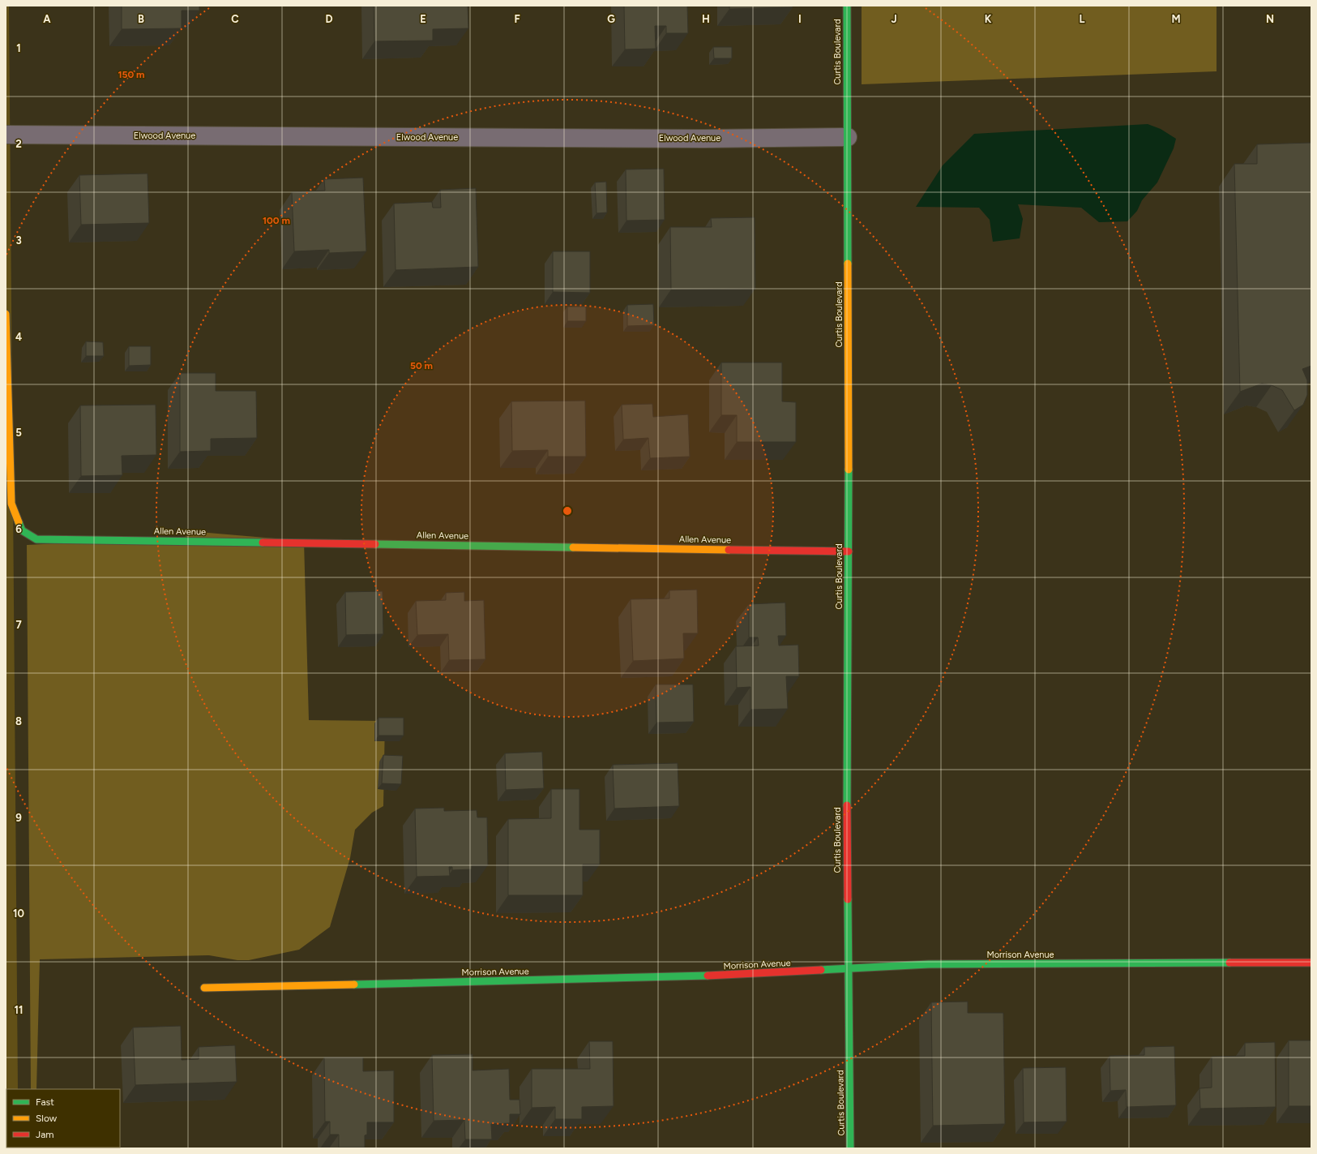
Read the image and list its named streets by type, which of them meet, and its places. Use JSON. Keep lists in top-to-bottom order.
{
  "streets": {
    "street": [
      "Curtis Boulevard",
      "Elwood Avenue",
      "Allen Avenue",
      "Morrison Avenue"
    ]
  },
  "crossings": [
    ["Curtis Boulevard", "Elwood Avenue"],
    ["Curtis Boulevard", "Allen Avenue"],
    ["Curtis Boulevard", "Morrison Avenue"]
  ],
  "legend": ["Fast", "Slow", "Jam"],
  "grid": {
    "columns": [
      "A",
      "B",
      "C",
      "D",
      "E",
      "F",
      "G",
      "H",
      "I",
      "J",
      "K",
      "L",
      "M",
      "N"
    ],
    "rows": [
      "1",
      "2",
      "3",
      "4",
      "5",
      "6",
      "7",
      "8",
      "9",
      "10",
      "11"
    ]
  },
  "rings": ["150 m", "100 m", "50 m"]
}
